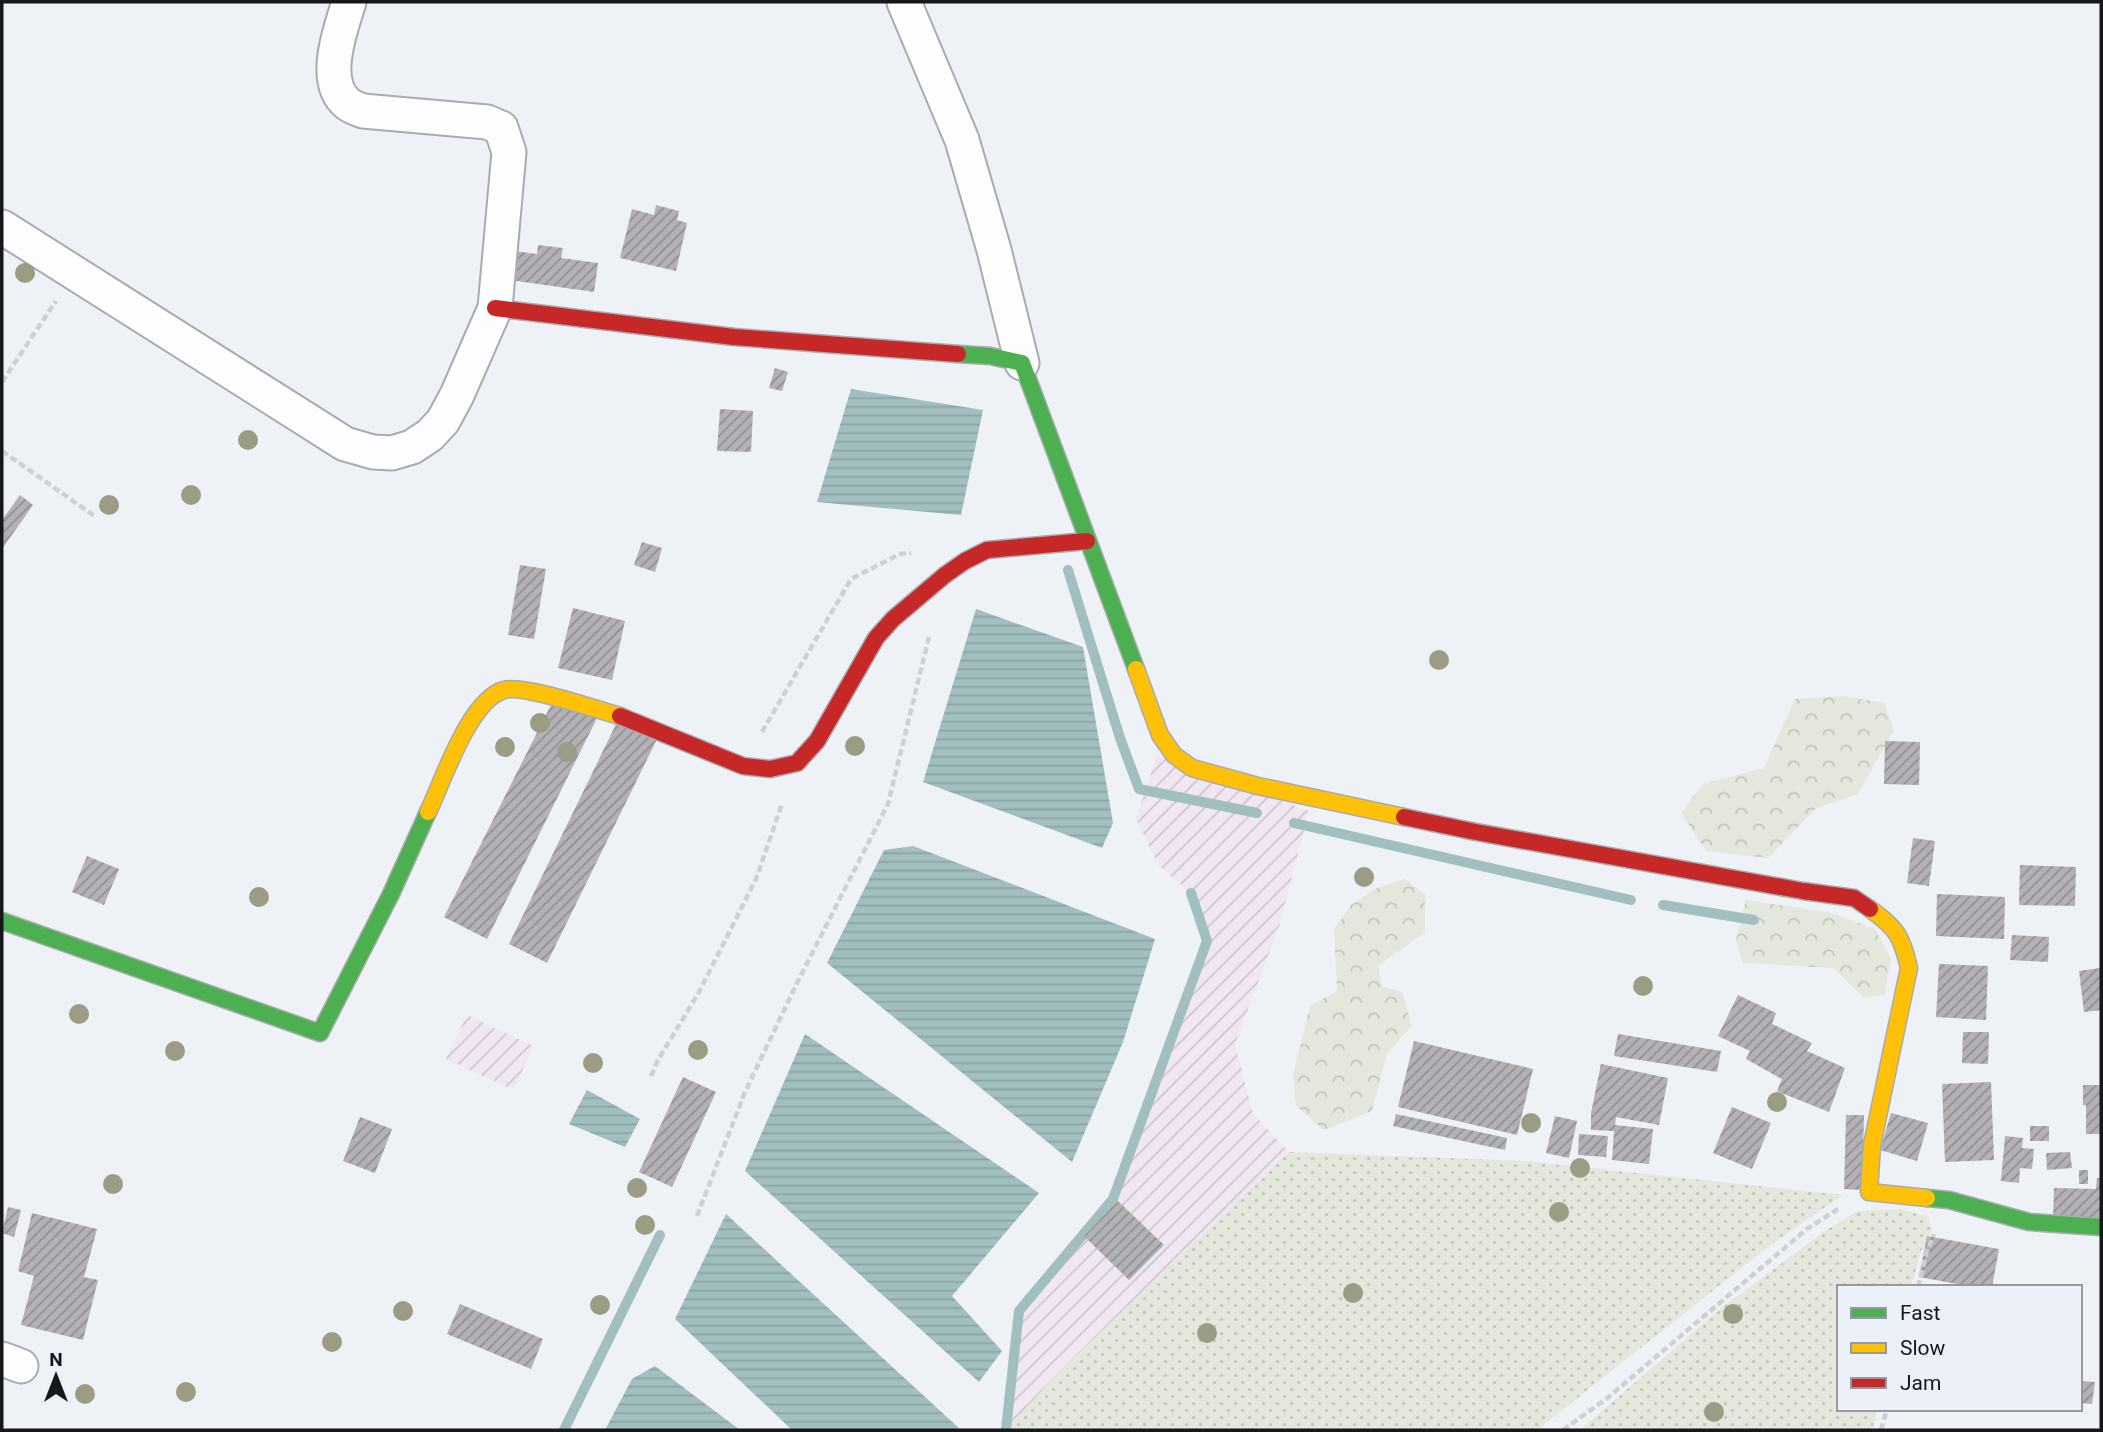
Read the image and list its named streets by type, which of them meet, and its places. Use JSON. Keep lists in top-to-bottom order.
{
  "legend": ["Fast", "Slow", "Jam"],
  "north": "top"
}
